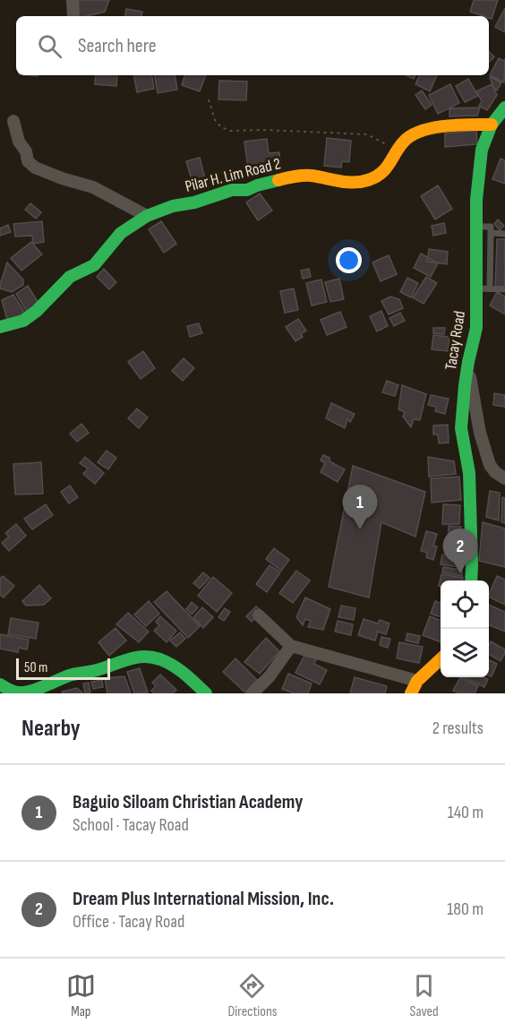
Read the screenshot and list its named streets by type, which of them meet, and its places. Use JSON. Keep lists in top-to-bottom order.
{
  "streets": {
    "street": ["Pilar H. Lim Road 2", "Tacay Road"]
  },
  "crossings": [
    ["Pilar H. Lim Road 2", "Tacay Road"]
  ],
  "scale_bar": "50 m",
  "page": {
    "search": "Search here",
    "pins": ["1", "2"],
    "scale": "50 m",
    "heading": ["Nearby", "2 results"],
    "list": [
      {
        "mark": "1",
        "name": "Baguio Siloam Christian Academy",
        "note": "School · Tacay Road",
        "value": "140 m"
      },
      {
        "mark": "2",
        "name": "Dream Plus International Mission, Inc.",
        "note": "Office · Tacay Road",
        "value": "180 m"
      }
    ],
    "nav": ["Map", "Directions", "Saved"]
  }
}
